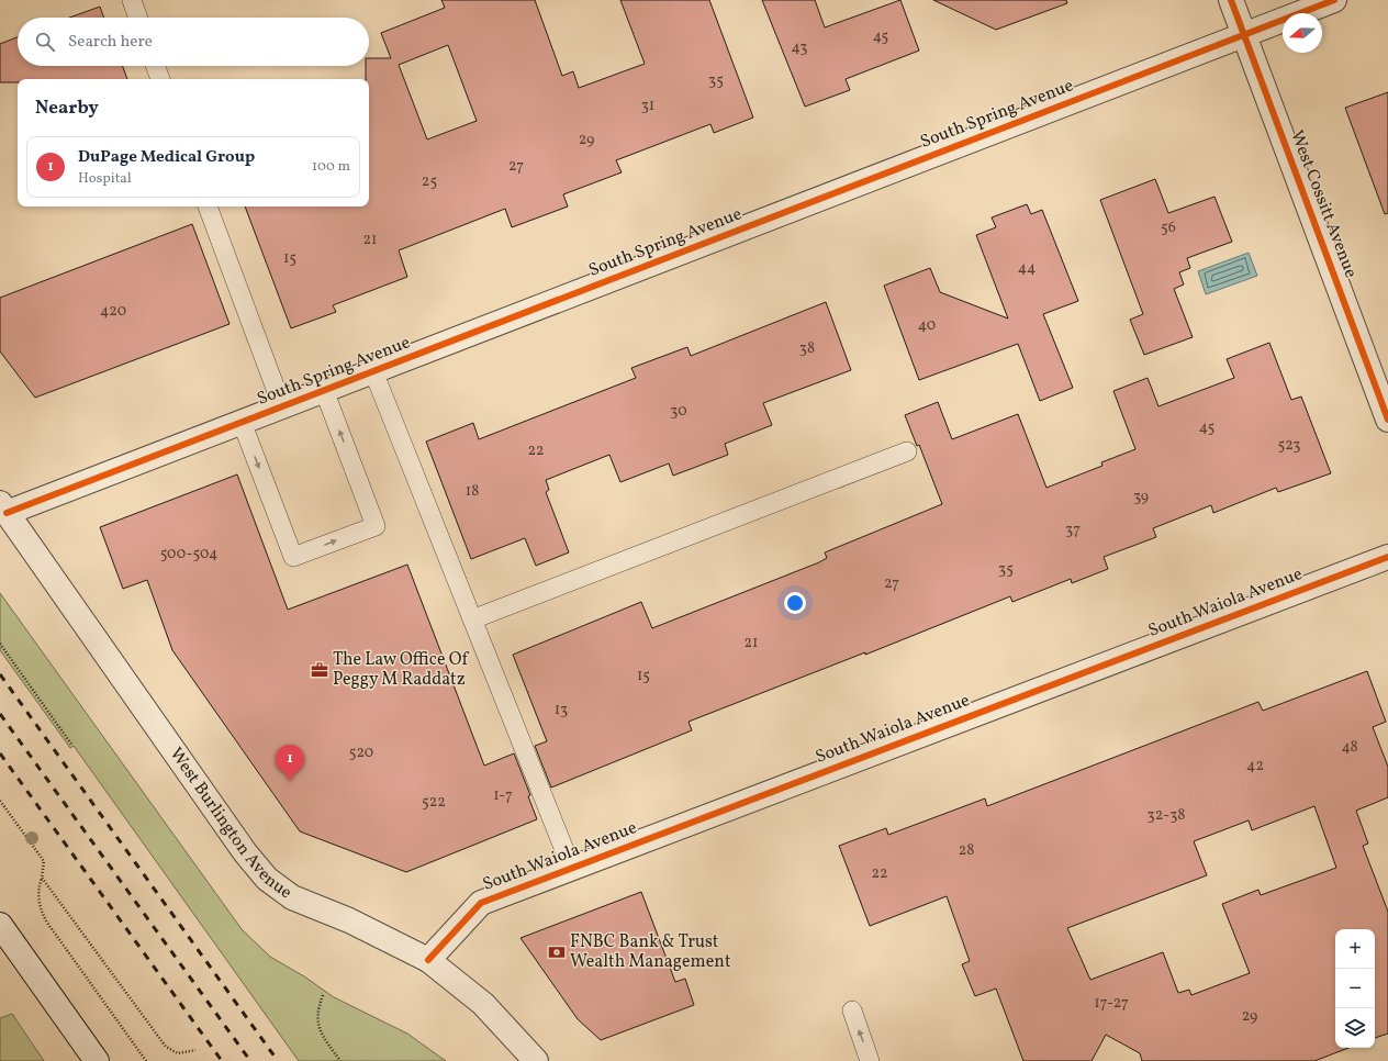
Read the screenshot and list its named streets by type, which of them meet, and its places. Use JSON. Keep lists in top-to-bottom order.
{
  "streets": {
    "street": [
      "South Spring Avenue",
      "West Cossitt Avenue",
      "South Waiola Avenue",
      "West Burlington Avenue"
    ]
  },
  "crossings": [
    ["South Spring Avenue", "West Cossitt Avenue"],
    ["South Spring Avenue", "West Burlington Avenue"],
    ["South Waiola Avenue", "West Burlington Avenue"]
  ],
  "places": {
    "office": ["The Law Office Of Peggy M Raddatz"],
    "bank": ["FNBC Bank & Trust Wealth Management"]
  },
  "house_numbers": [
    "45",
    "43",
    "35",
    "31",
    "29",
    "27",
    "25",
    "56",
    "21",
    "15",
    "44",
    "420",
    "40",
    "38",
    "30",
    "45",
    "523",
    "22",
    "18",
    "39",
    "37",
    "500-504",
    "35",
    "27",
    "21",
    "15",
    "13",
    "48",
    "520",
    "42",
    "1-7",
    "522",
    "32-38",
    "28",
    "22",
    "17-27",
    "29"
  ],
  "north": "left",
  "page": {
    "search": "Search here",
    "heading": "Nearby",
    "list": [
      {
        "mark": "1",
        "name": "DuPage Medical Group",
        "note": "Hospital",
        "value": "100 m"
      }
    ],
    "pins": "1",
    "map_buttons": ["+", "−"]
  }
}
